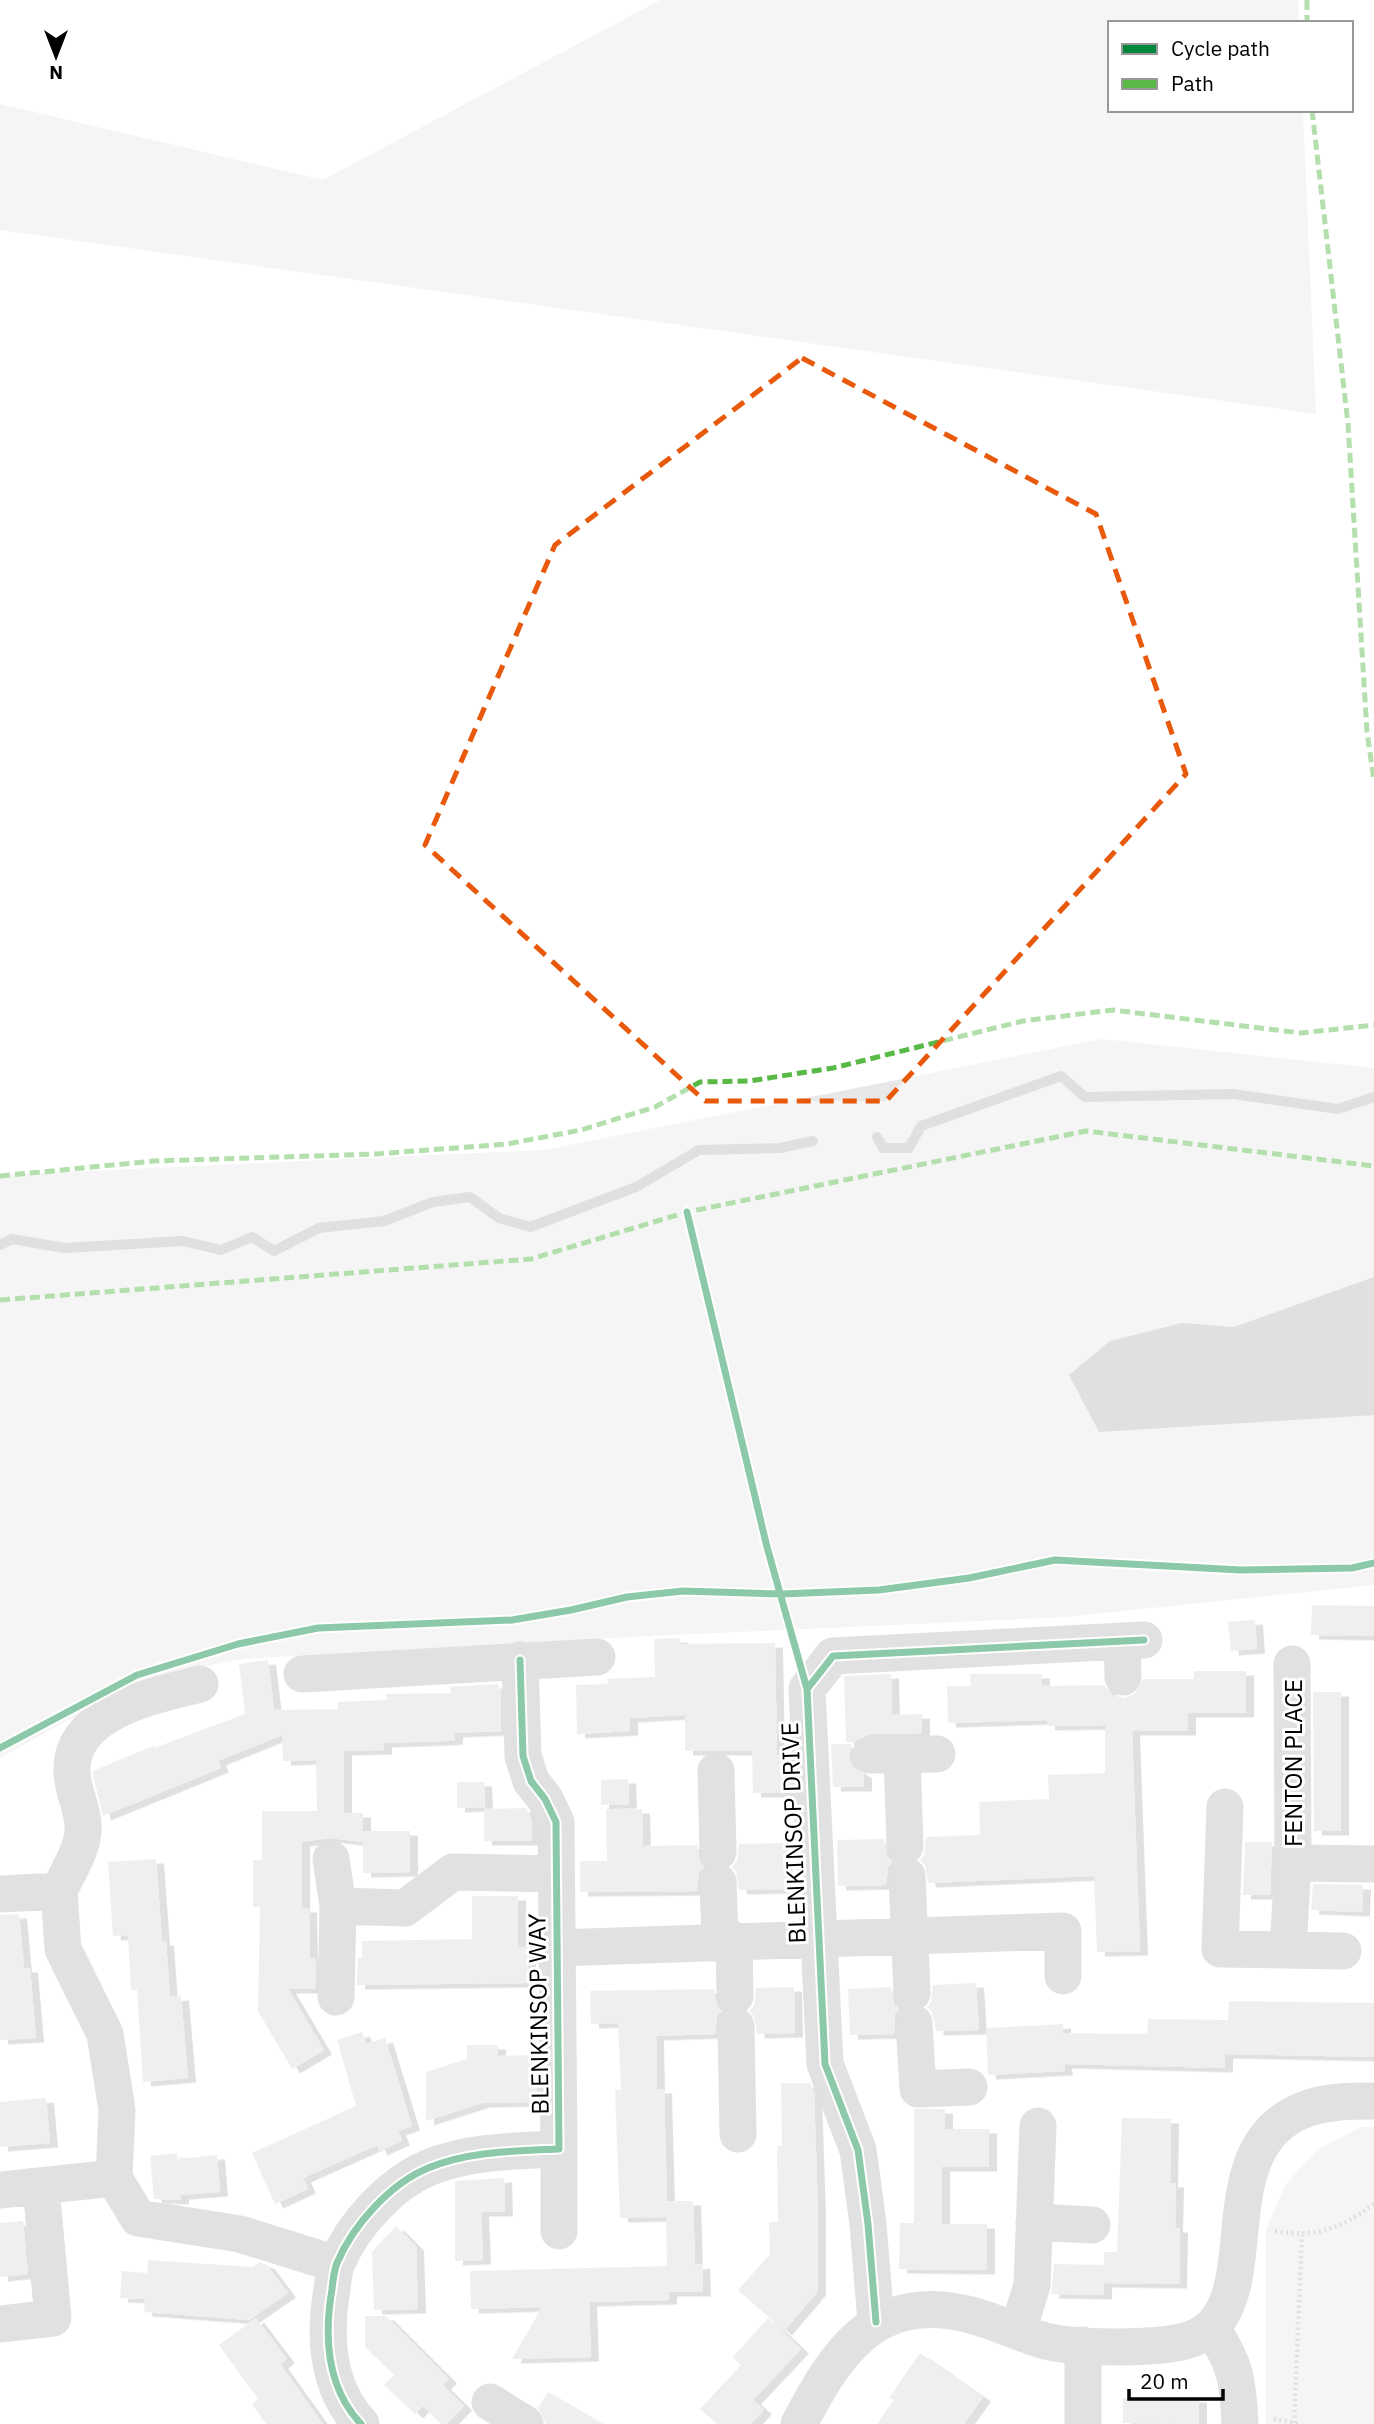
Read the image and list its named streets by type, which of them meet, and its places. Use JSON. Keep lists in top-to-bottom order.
{
  "streets": {
    "street": ["FENTON PLACE", "BLENKINSOP DRIVE", "BLENKINSOP WAY"]
  },
  "crossings": [
    ["BLENKINSOP DRIVE", "BLENKINSOP WAY"]
  ],
  "legend": ["Cycle path", "Path"],
  "scale_bar": "20 m",
  "north": "bottom"
}
